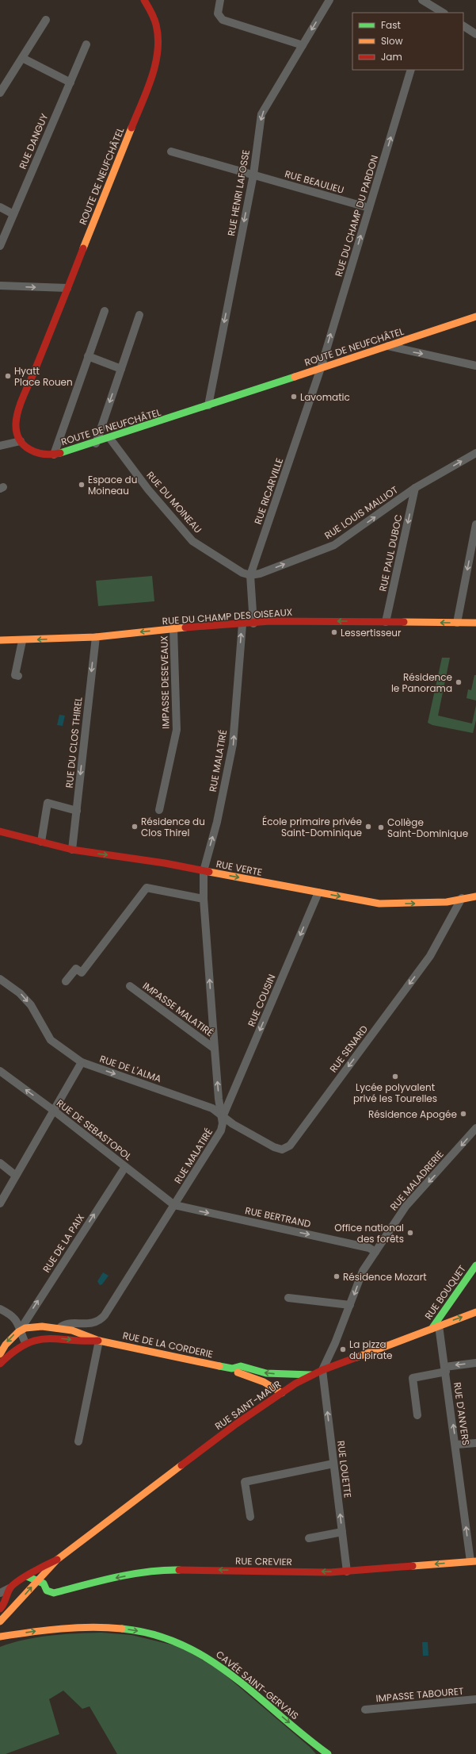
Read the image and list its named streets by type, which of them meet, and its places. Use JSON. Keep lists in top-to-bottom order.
{
  "streets": {
    "street": [
      "RUE DANGUY",
      "ROUTE DE NEUFCHÂTEL",
      "RUE BEAULIEU",
      "RUE HENRI LAFOSSE",
      "RUE DU CHAMP DU PARDON",
      "RUE RICARVILLE",
      "RUE DU MOINEAU",
      "RUE LOUIS MALLIOT",
      "RUE PAUL DUBOC",
      "RUE DU CHAMP DES OISEAUX",
      "IMPASSE DESEVEAUX",
      "RUE DU CLOS THIREL",
      "RUE MALATIRÉ",
      "RUE VERTE",
      "RUE COUSIN",
      "IMPASSE MALATIRÉ",
      "RUE SENARD",
      "RUE DE L'ALMA",
      "RUE DE SEBASTOPOL",
      "RUE MALADRERIE",
      "RUE BERTRAND",
      "RUE DE LA PAIX",
      "RUE BOUQUET",
      "RUE DE LA CORDERIE",
      "RUE SAINT-MAUR",
      "RUE D'ANVERS",
      "RUE LOUETTE",
      "RUE CREVIER",
      "CAVÉE SAINT-GERVAIS",
      "IMPASSE TABOURET"
    ]
  },
  "crossings": [
    ["ROUTE DE NEUFCHÂTEL", "RUE HENRI LAFOSSE"],
    ["ROUTE DE NEUFCHÂTEL", "RUE DU CHAMP DU PARDON"],
    ["ROUTE DE NEUFCHÂTEL", "RUE RICARVILLE"],
    ["ROUTE DE NEUFCHÂTEL", "RUE DU MOINEAU"],
    ["RUE BEAULIEU", "RUE HENRI LAFOSSE"],
    ["RUE BEAULIEU", "RUE DU CHAMP DU PARDON"],
    ["RUE DU CHAMP DU PARDON", "RUE RICARVILLE"],
    ["RUE RICARVILLE", "RUE DU MOINEAU"],
    ["RUE RICARVILLE", "RUE LOUIS MALLIOT"],
    ["RUE RICARVILLE", "RUE DU CHAMP DES OISEAUX"],
    ["RUE DU MOINEAU", "RUE LOUIS MALLIOT"],
    ["RUE LOUIS MALLIOT", "RUE PAUL DUBOC"],
    ["RUE PAUL DUBOC", "RUE DU CHAMP DES OISEAUX"],
    ["RUE DU CHAMP DES OISEAUX", "IMPASSE DESEVEAUX"],
    ["RUE DU CHAMP DES OISEAUX", "RUE DU CLOS THIREL"],
    ["RUE DU CHAMP DES OISEAUX", "RUE MALATIRÉ"],
    ["RUE DU CLOS THIREL", "RUE VERTE"],
    ["RUE MALATIRÉ", "RUE VERTE"],
    ["RUE MALATIRÉ", "RUE COUSIN"],
    ["RUE MALATIRÉ", "IMPASSE MALATIRÉ"],
    ["RUE MALATIRÉ", "RUE SENARD"],
    ["RUE MALATIRÉ", "RUE DE L'ALMA"],
    ["RUE MALATIRÉ", "RUE DE SEBASTOPOL"],
    ["RUE MALATIRÉ", "RUE BERTRAND"],
    ["RUE MALATIRÉ", "RUE DE LA CORDERIE"],
    ["RUE VERTE", "RUE COUSIN"],
    ["RUE VERTE", "RUE SENARD"],
    ["RUE COUSIN", "RUE SENARD"],
    ["RUE COUSIN", "RUE DE L'ALMA"],
    ["RUE SENARD", "RUE DE L'ALMA"],
    ["RUE DE SEBASTOPOL", "RUE BERTRAND"],
    ["RUE DE SEBASTOPOL", "RUE DE LA PAIX"],
    ["RUE MALADRERIE", "RUE BERTRAND"],
    ["RUE MALADRERIE", "RUE SAINT-MAUR"],
    ["RUE MALADRERIE", "RUE LOUETTE"],
    ["RUE DE LA PAIX", "RUE DE LA CORDERIE"],
    ["RUE BOUQUET", "RUE SAINT-MAUR"],
    ["RUE DE LA CORDERIE", "RUE SAINT-MAUR"],
    ["RUE SAINT-MAUR", "RUE D'ANVERS"],
    ["RUE SAINT-MAUR", "RUE LOUETTE"],
    ["RUE SAINT-MAUR", "RUE CREVIER"],
    ["RUE D'ANVERS", "RUE CREVIER"],
    ["RUE LOUETTE", "RUE CREVIER"]
  ],
  "one_way": [
    "RUE HENRI LAFOSSE",
    "RUE DU CHAMP DU PARDON",
    "RUE LOUIS MALLIOT",
    "RUE DU CHAMP DES OISEAUX",
    "RUE DU CLOS THIREL",
    "RUE MALATIRÉ",
    "RUE VERTE",
    "RUE COUSIN",
    "RUE SENARD",
    "RUE DE L'ALMA",
    "RUE MALADRERIE",
    "RUE BERTRAND",
    "RUE DE LA PAIX",
    "RUE D'ANVERS",
    "RUE LOUETTE",
    "RUE CREVIER",
    "CAVÉE SAINT-GERVAIS"
  ],
  "places": [
    "Hyatt Place Rouen",
    "Lavomatic",
    "Espace du Moineau",
    "Lessertisseur",
    "Résidence le Panorama",
    "Résidence du Clos Thirel",
    "École primaire privée Saint-Dominique",
    "Collège Saint-Dominique",
    "Lycée polyvalent privé les Tourelles",
    "Résidence Apogée",
    "Office national des forêts",
    "Résidence Mozart",
    "La pizza du pirate"
  ],
  "legend": ["Fast", "Slow", "Jam"]
}
